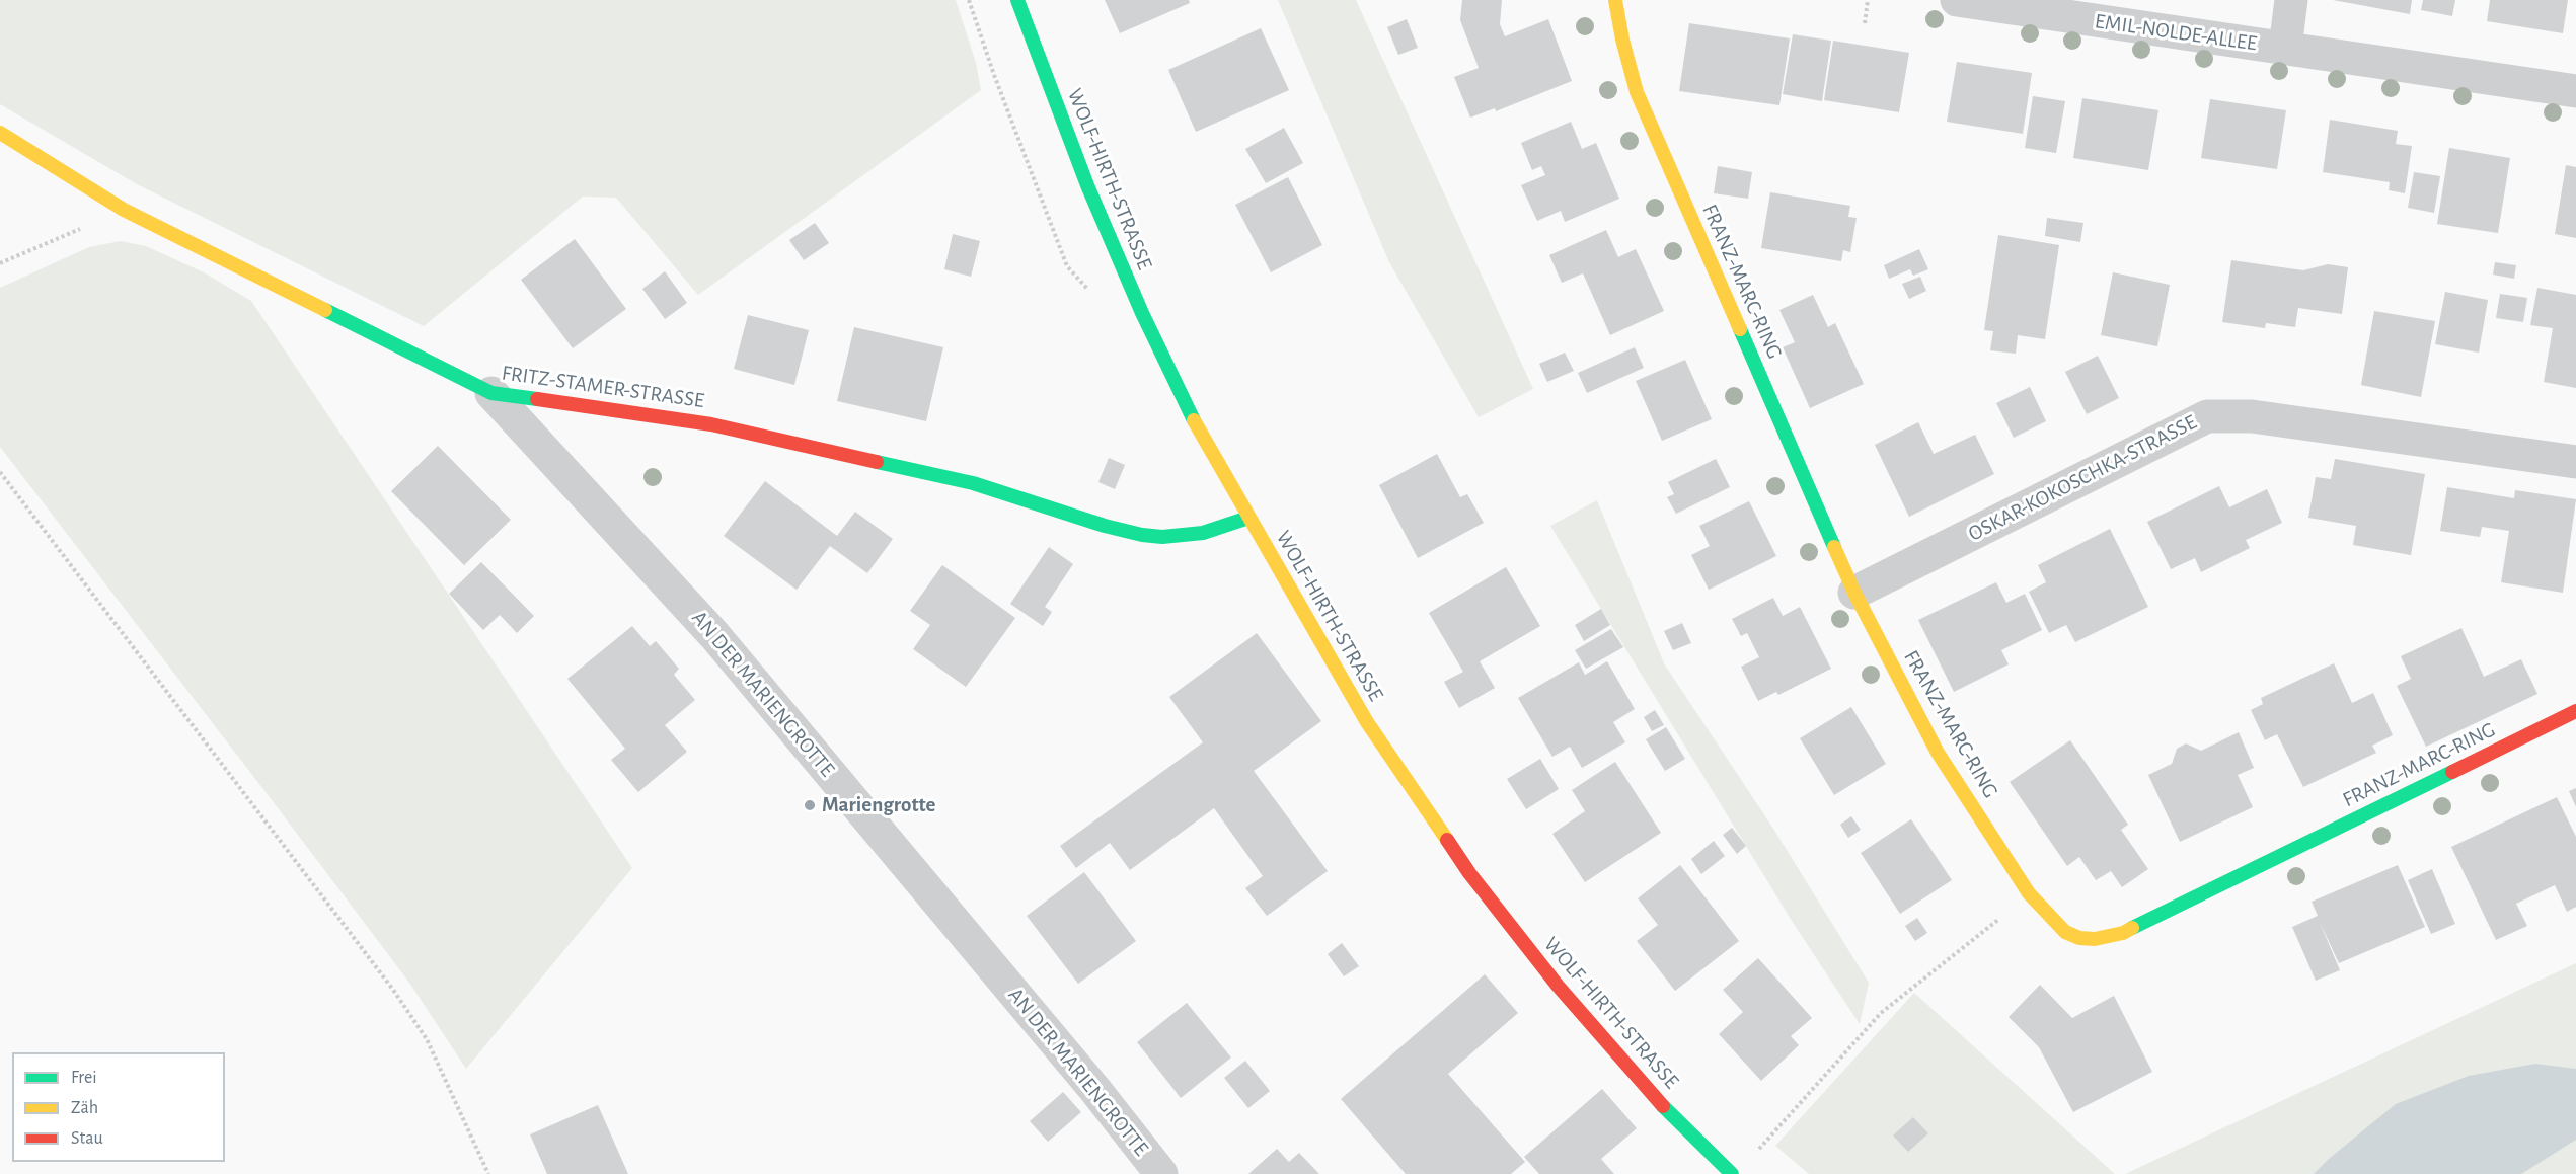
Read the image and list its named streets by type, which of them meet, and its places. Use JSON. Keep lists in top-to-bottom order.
{
  "streets": {
    "street": [
      "EMIL-NOLDE-ALLEE",
      "WOLF-HIRTH-STRASSE",
      "FRANZ-MARC-RING",
      "FRITZ-STAMER-STRASSE",
      "OSKAR-KOKOSCHKA-STRASSE",
      "AN DER MARIENGROTTE"
    ]
  },
  "crossings": [
    ["WOLF-HIRTH-STRASSE", "FRITZ-STAMER-STRASSE"],
    ["FRANZ-MARC-RING", "OSKAR-KOKOSCHKA-STRASSE"],
    ["FRITZ-STAMER-STRASSE", "AN DER MARIENGROTTE"]
  ],
  "places": ["Mariengrotte"],
  "legend": ["Frei", "Zäh", "Stau"]
}
